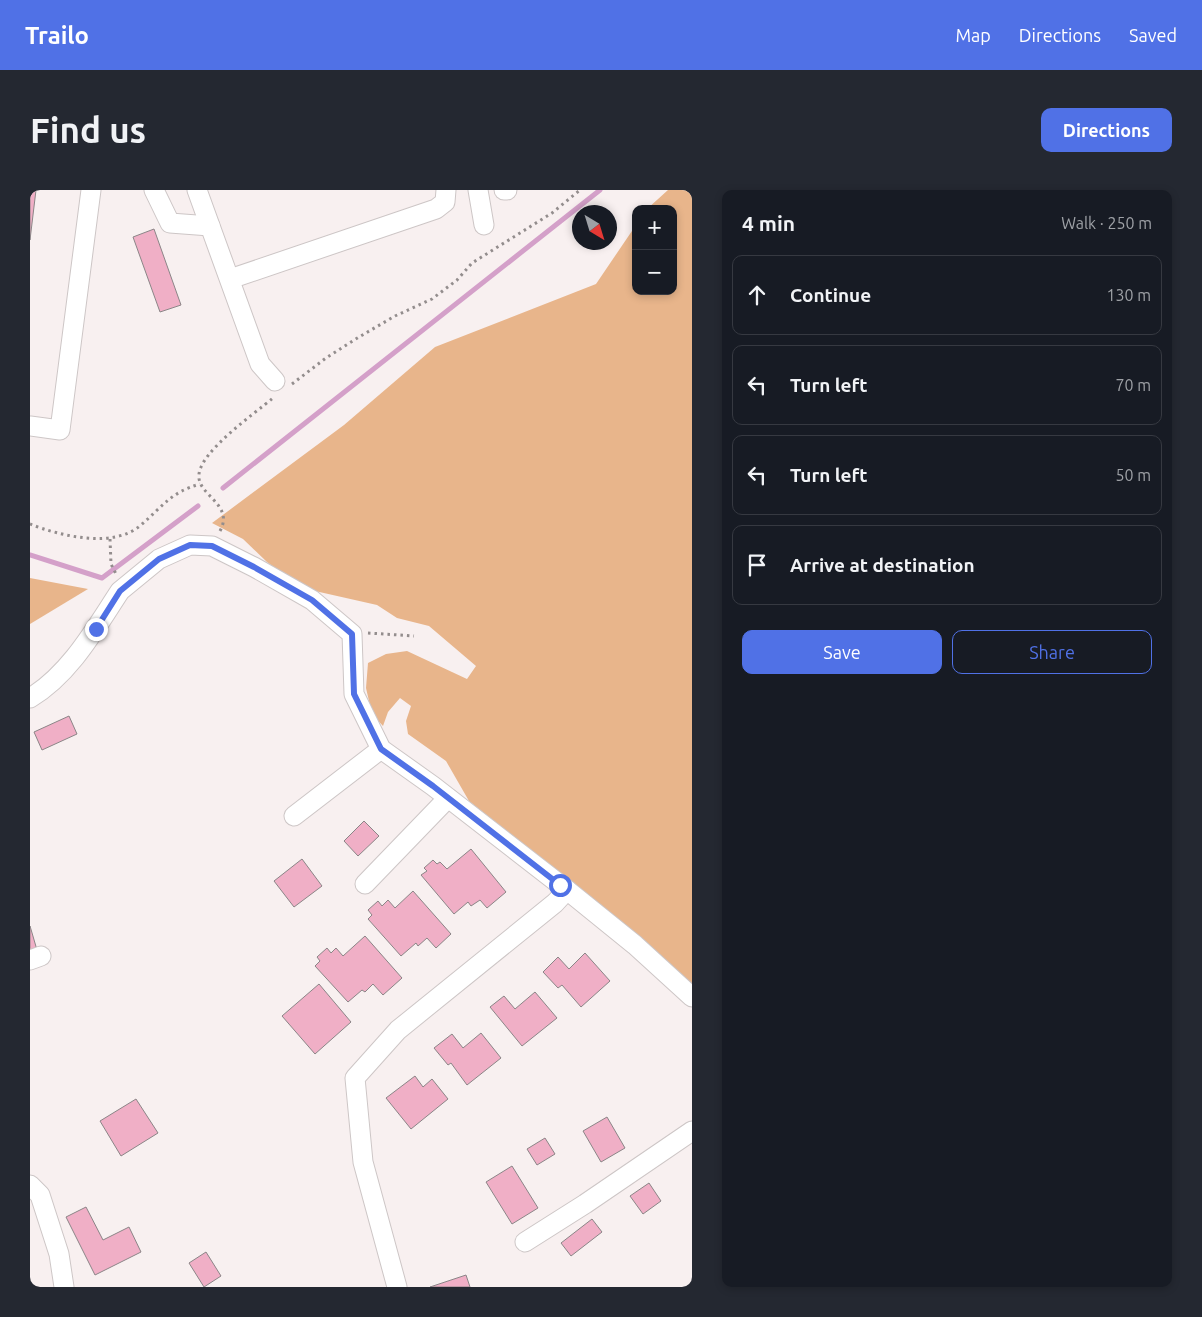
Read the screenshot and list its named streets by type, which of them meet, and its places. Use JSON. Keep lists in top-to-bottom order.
{
  "north": "bottom right",
  "page": {
    "header": "Trailo",
    "nav": ["Map", "Directions", "Saved"],
    "buttons": [
      "Directions",
      ["Save", "Share"]
    ],
    "title": "Find us",
    "heading": ["4 min", "Walk · 250 m"],
    "map_buttons": ["+", "−"],
    "list": [
      ["Continue", "130 m"],
      ["Turn left", "70 m"],
      ["Turn left", "50 m"],
      "Arrive at destination"
    ]
  }
}
